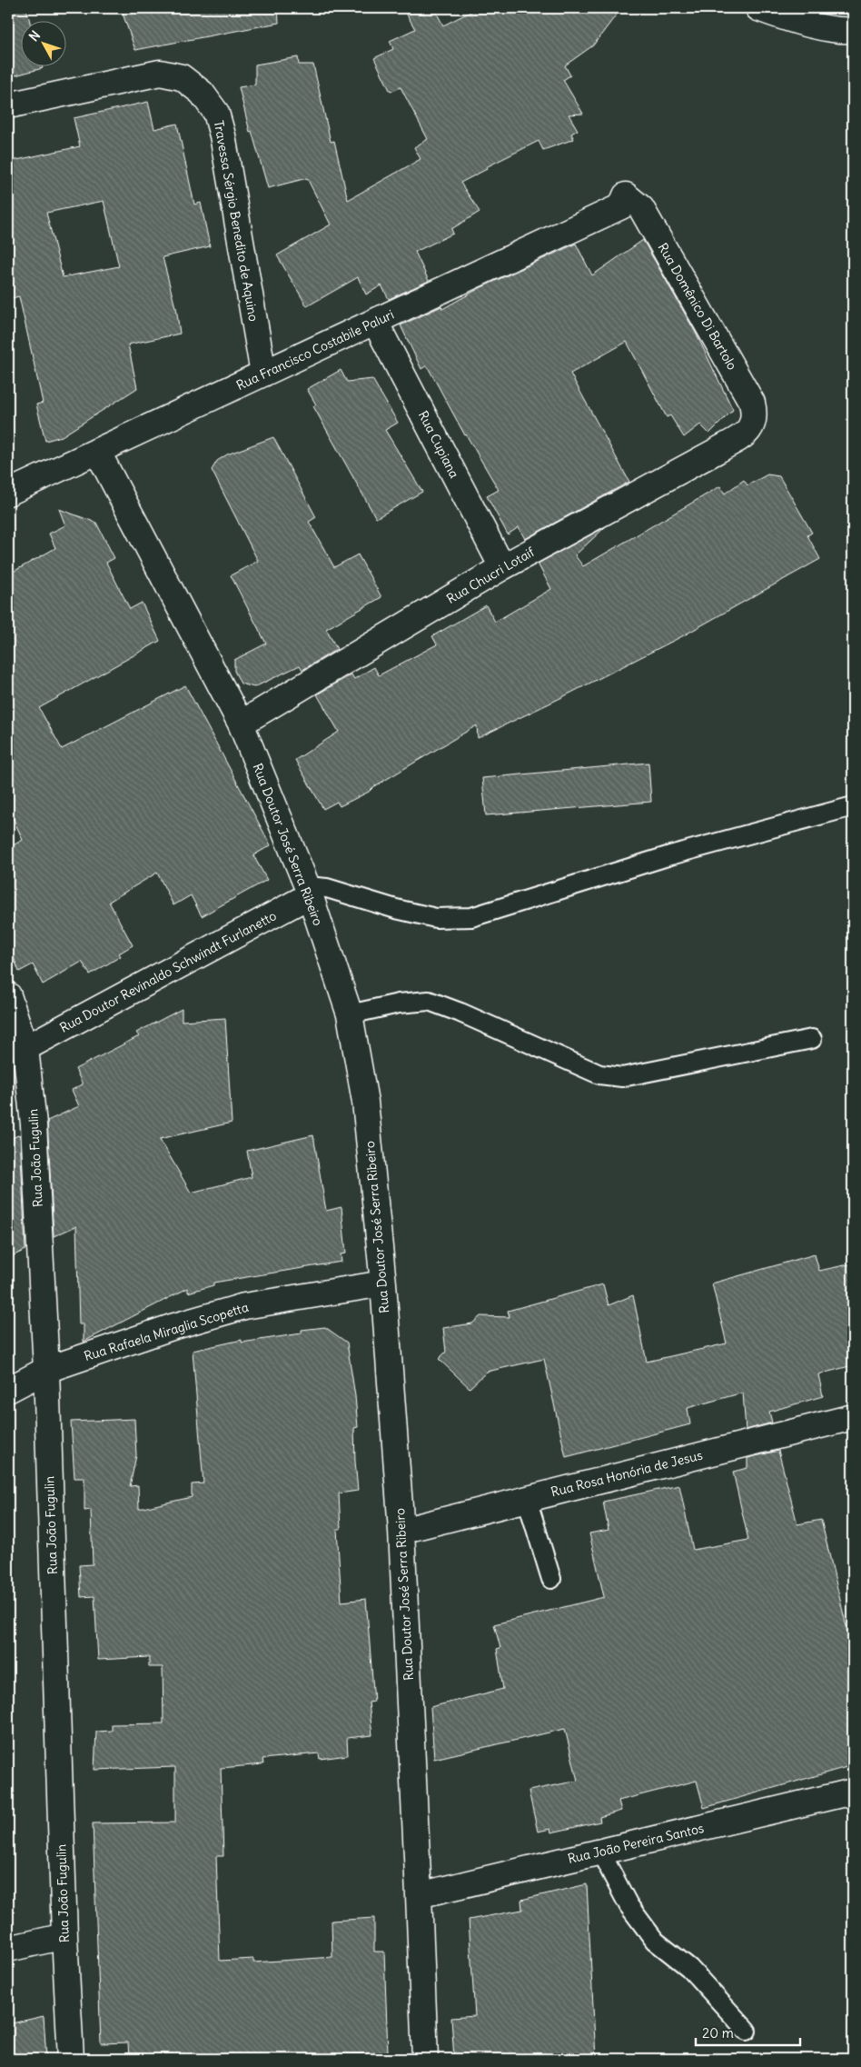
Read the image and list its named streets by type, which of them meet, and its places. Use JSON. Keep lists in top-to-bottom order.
{
  "streets": {
    "street": [
      "Travessa Sérgio Benedito de Aquino",
      "Rua Domênico Di Bartolo",
      "Rua Francisco Costabile Paluri",
      "Rua Cupiana",
      "Rua Chucri Lotaif",
      "Rua Doutor José Serra Ribeiro",
      "Rua Doutor Revinaldo Schwindt Furlanetto",
      "Rua João Fugulin",
      "Rua Rafaela Miraglia Scopetta",
      "Rua Rosa Honória de Jesus",
      "Rua João Pereira Santos"
    ]
  },
  "crossings": [
    ["Travessa Sérgio Benedito de Aquino", "Rua Francisco Costabile Paluri"],
    ["Rua Domênico Di Bartolo", "Rua Francisco Costabile Paluri"],
    ["Rua Domênico Di Bartolo", "Rua Chucri Lotaif"],
    ["Rua Francisco Costabile Paluri", "Rua Cupiana"],
    ["Rua Francisco Costabile Paluri", "Rua Doutor José Serra Ribeiro"],
    ["Rua Cupiana", "Rua Chucri Lotaif"],
    ["Rua Chucri Lotaif", "Rua Doutor José Serra Ribeiro"],
    ["Rua Doutor José Serra Ribeiro", "Rua Doutor Revinaldo Schwindt Furlanetto"],
    ["Rua Doutor José Serra Ribeiro", "Rua Rafaela Miraglia Scopetta"],
    ["Rua Doutor José Serra Ribeiro", "Rua Rosa Honória de Jesus"],
    ["Rua Doutor José Serra Ribeiro", "Rua João Pereira Santos"],
    ["Rua Doutor Revinaldo Schwindt Furlanetto", "Rua João Fugulin"],
    ["Rua João Fugulin", "Rua Rafaela Miraglia Scopetta"]
  ],
  "scale_bar": "20 m",
  "north": "top left"
}
